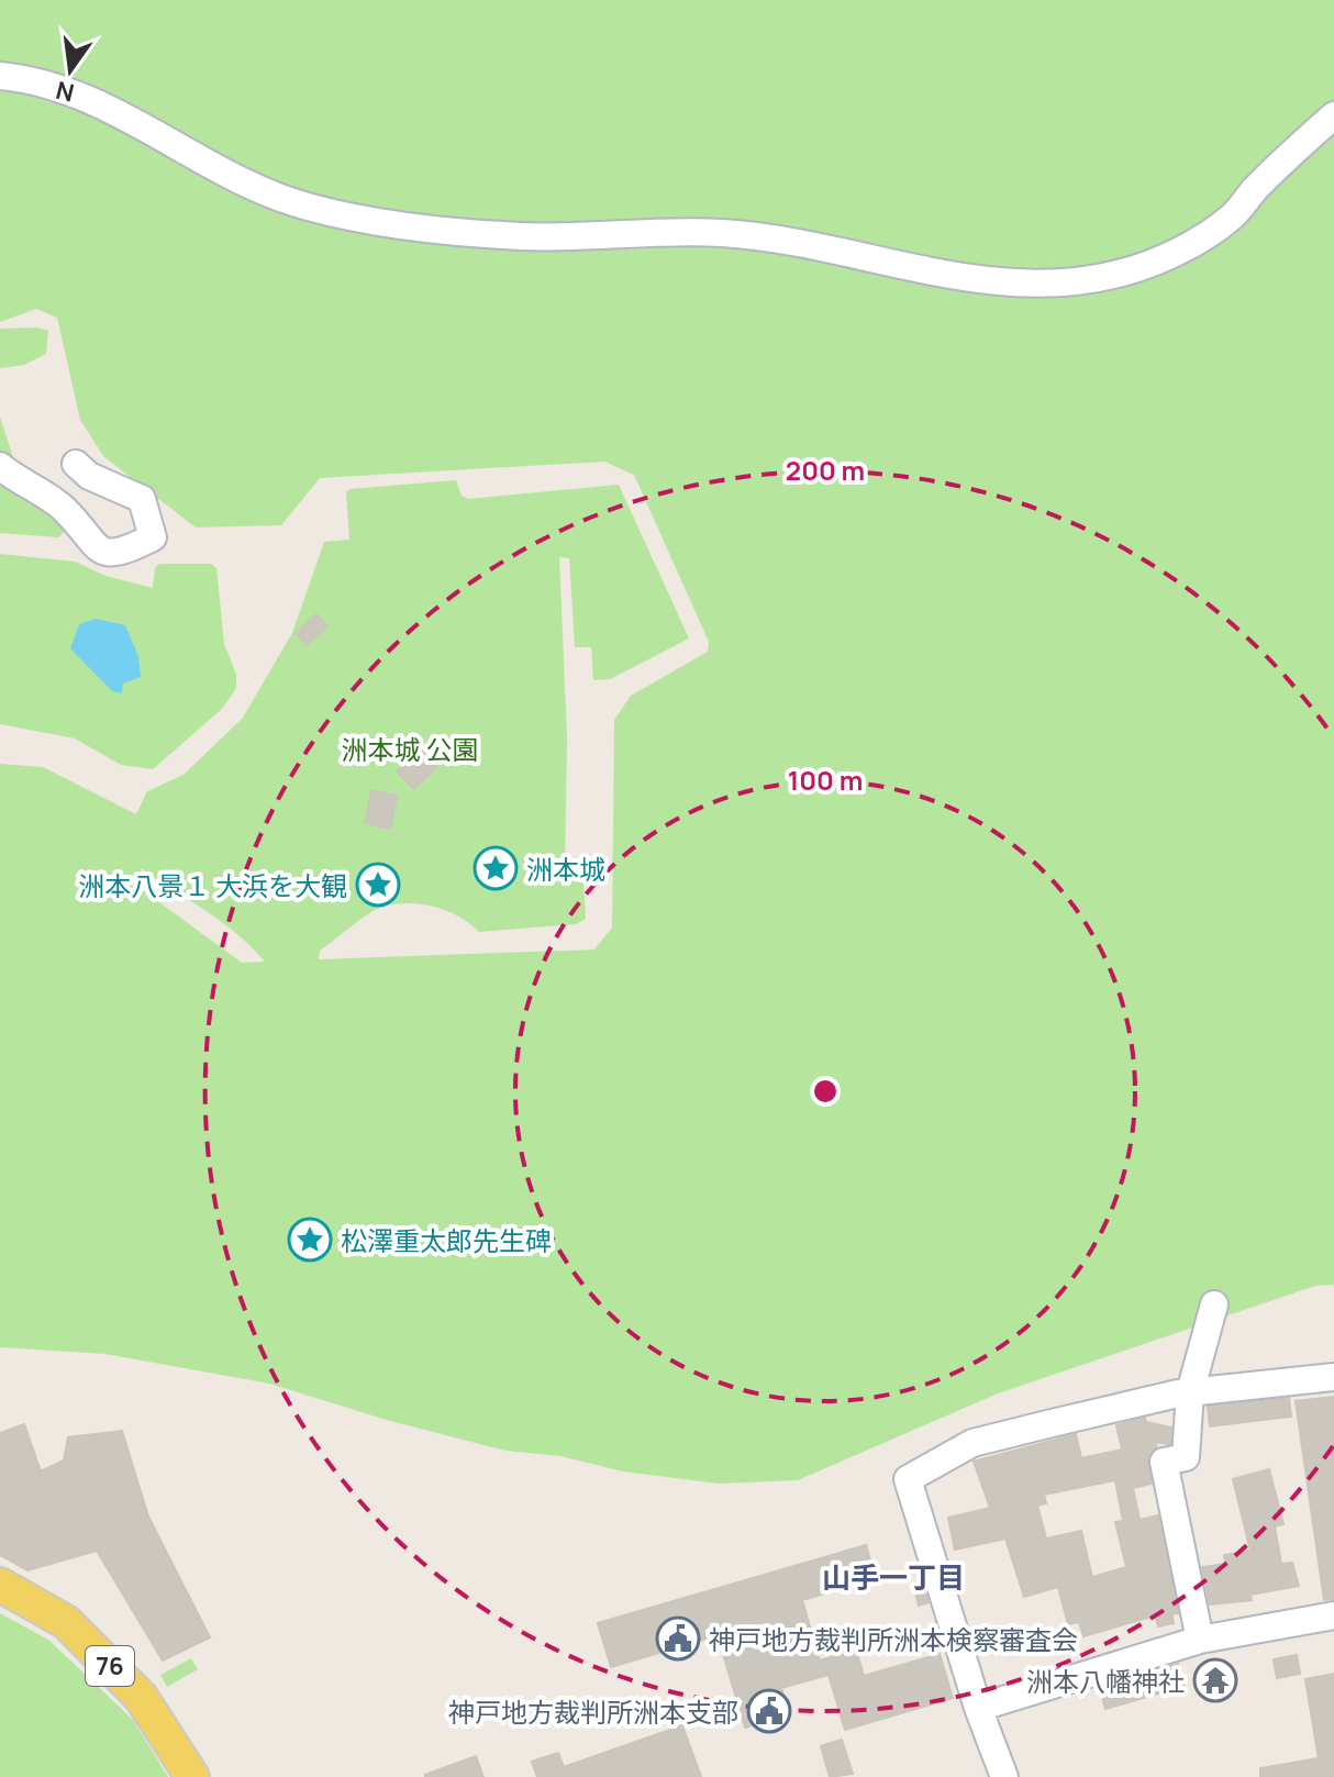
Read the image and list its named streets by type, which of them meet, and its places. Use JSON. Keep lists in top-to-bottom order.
{
  "streets": {
    "main road": ["76"]
  },
  "districts": ["山手一丁目"],
  "parks": ["洲本城 公園"],
  "places": {
    "place": ["洲本城", "洲本八景１ 大浜を大観", "松澤重太郎先生碑"],
    "public building": ["神戸地方裁判所洲本検察審査会", "神戸地方裁判所洲本支部"],
    "temple": ["洲本八幡神社"]
  },
  "north": "bottom",
  "rings": ["200 m", "100 m"]
}
